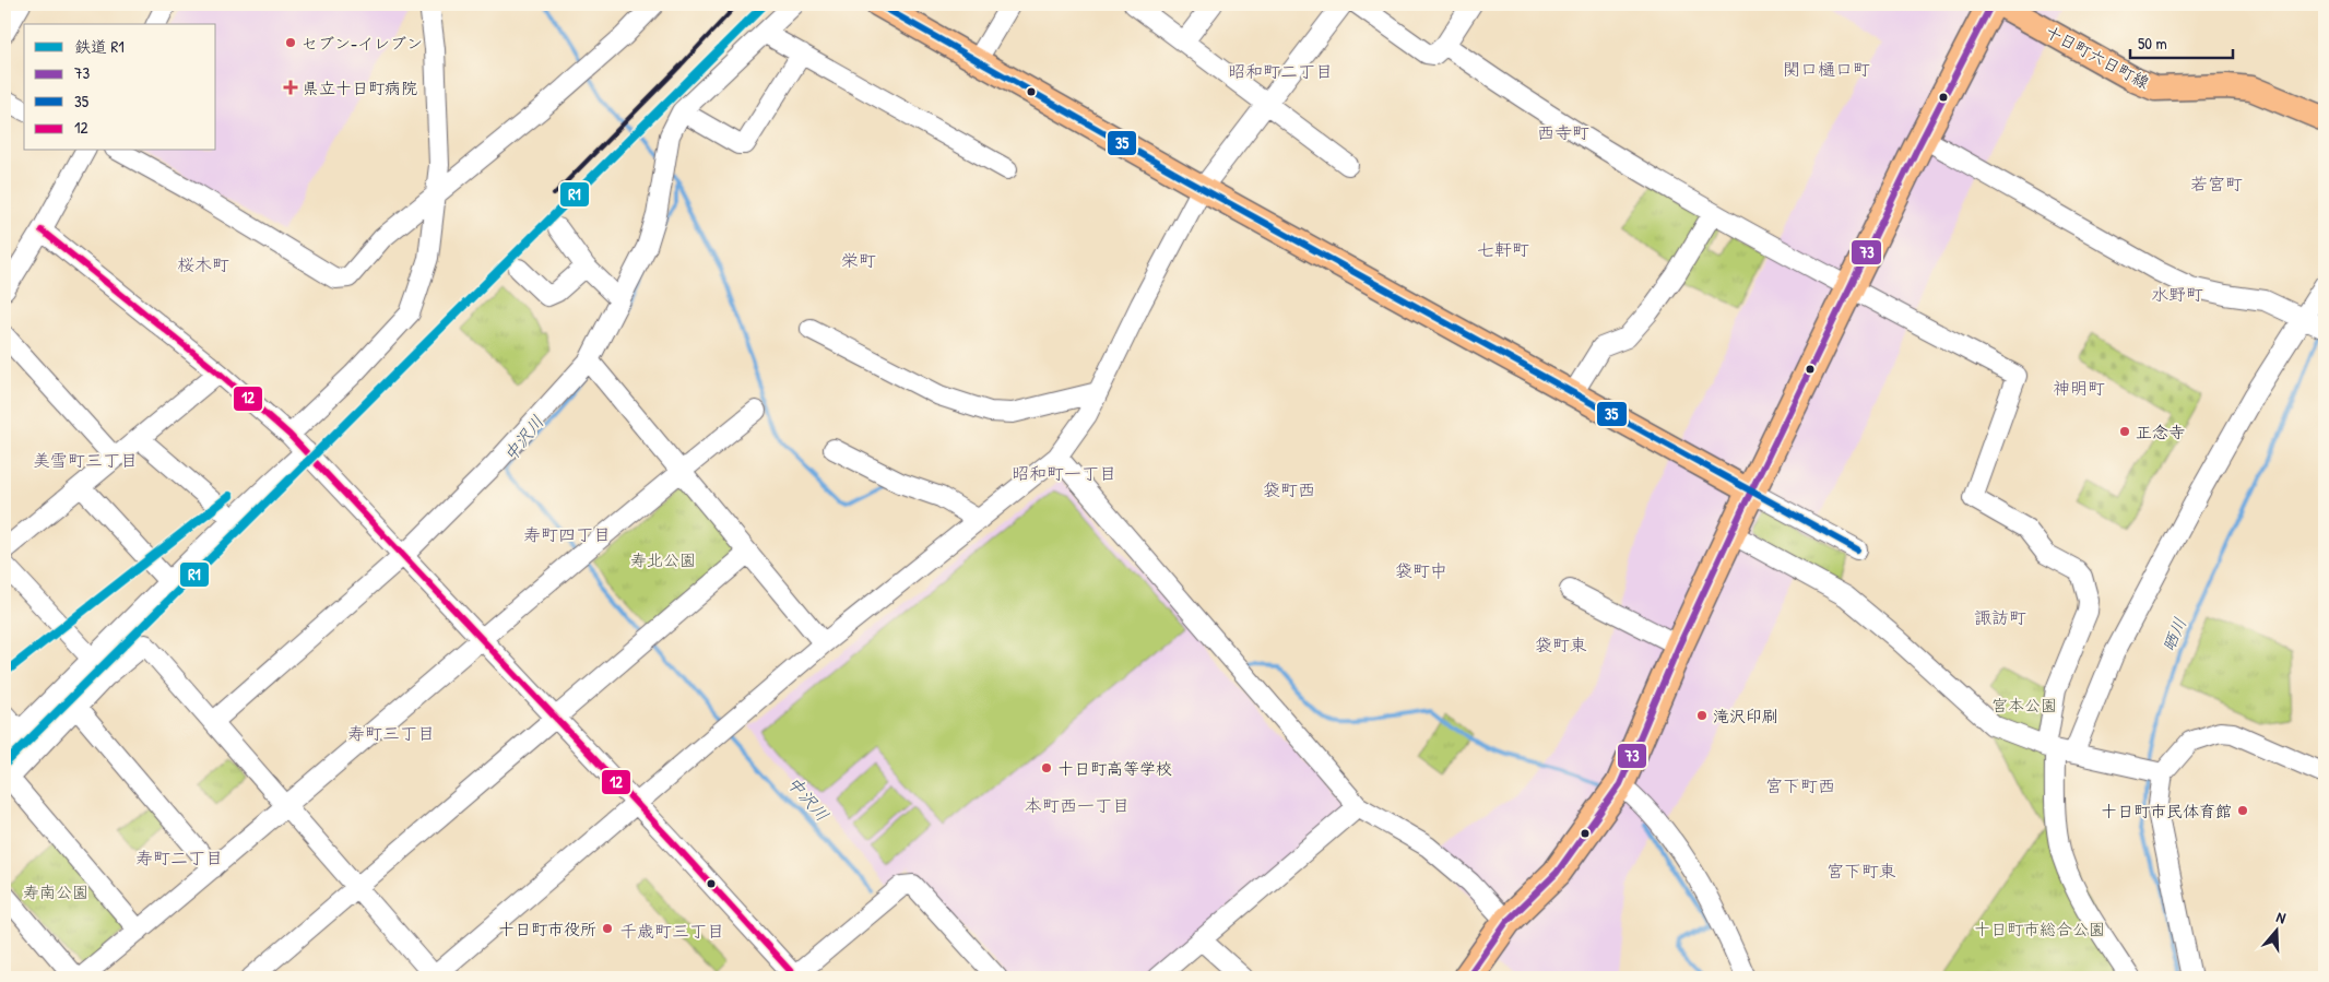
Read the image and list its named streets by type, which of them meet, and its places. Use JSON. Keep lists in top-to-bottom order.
{
  "streets": {
    "main road": ["十日町六日町線"]
  },
  "districts": [
    "関口樋口町",
    "昭和町二丁目",
    "西寺町",
    "若宮町",
    "七軒町",
    "栄町",
    "桜木町",
    "水野町",
    "神明町",
    "美雪町三丁目",
    "昭和町一丁目",
    "袋町西",
    "寿町四丁目",
    "袋町中",
    "諏訪町",
    "袋町東",
    "寿町三丁目",
    "宮下町西",
    "本町西一丁目",
    "寿町二丁目",
    "宮下町東",
    "千歳町三丁目"
  ],
  "water": ["中沢川", "晒川"],
  "parks": [
    "寿北公園",
    "宮本公園",
    "寿南公園",
    "十日町市総合公園"
  ],
  "places": {
    "other": [
      "セブン-イレブン",
      "正念寺",
      "滝沢印刷",
      "十日町高等学校",
      "十日町市民体育館",
      "十日町市役所"
    ],
    "health": ["県立十日町病院"]
  },
  "lines": [
    "rail line R1",
    "transit line 73",
    "transit line 35",
    "transit line 12"
  ],
  "legend": [
    "鉄道 R1",
    "73",
    "35",
    "12"
  ],
  "scale_bar": "50 m",
  "north": "top"
}
